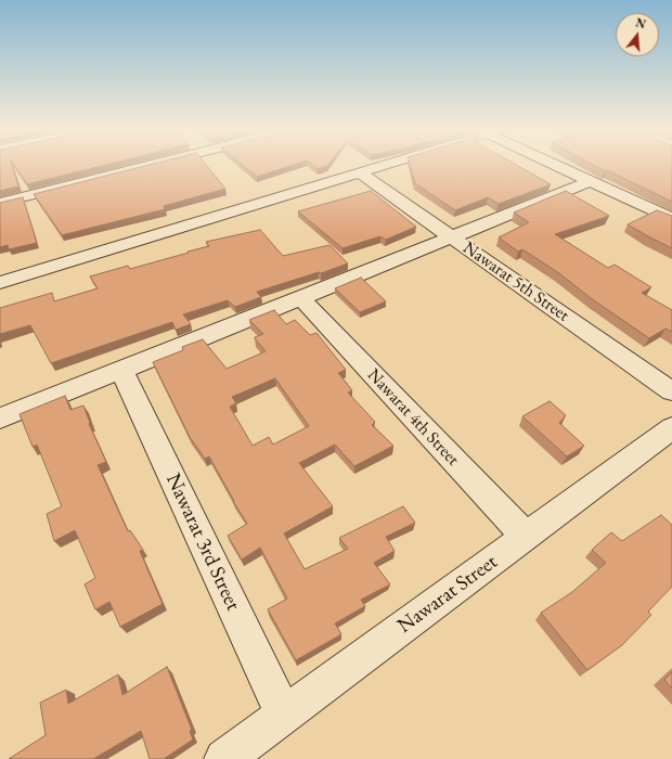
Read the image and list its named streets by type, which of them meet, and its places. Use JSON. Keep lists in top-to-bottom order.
{
  "streets": {
    "street": [
      "Nawarat 5th Street",
      "Nawarat 4th Street",
      "Nawarat 3rd Street",
      "Nawarat Street"
    ]
  },
  "crossings": [
    ["Nawarat 4th Street", "Nawarat Street"],
    ["Nawarat 3rd Street", "Nawarat Street"]
  ],
  "north": "top"
}
